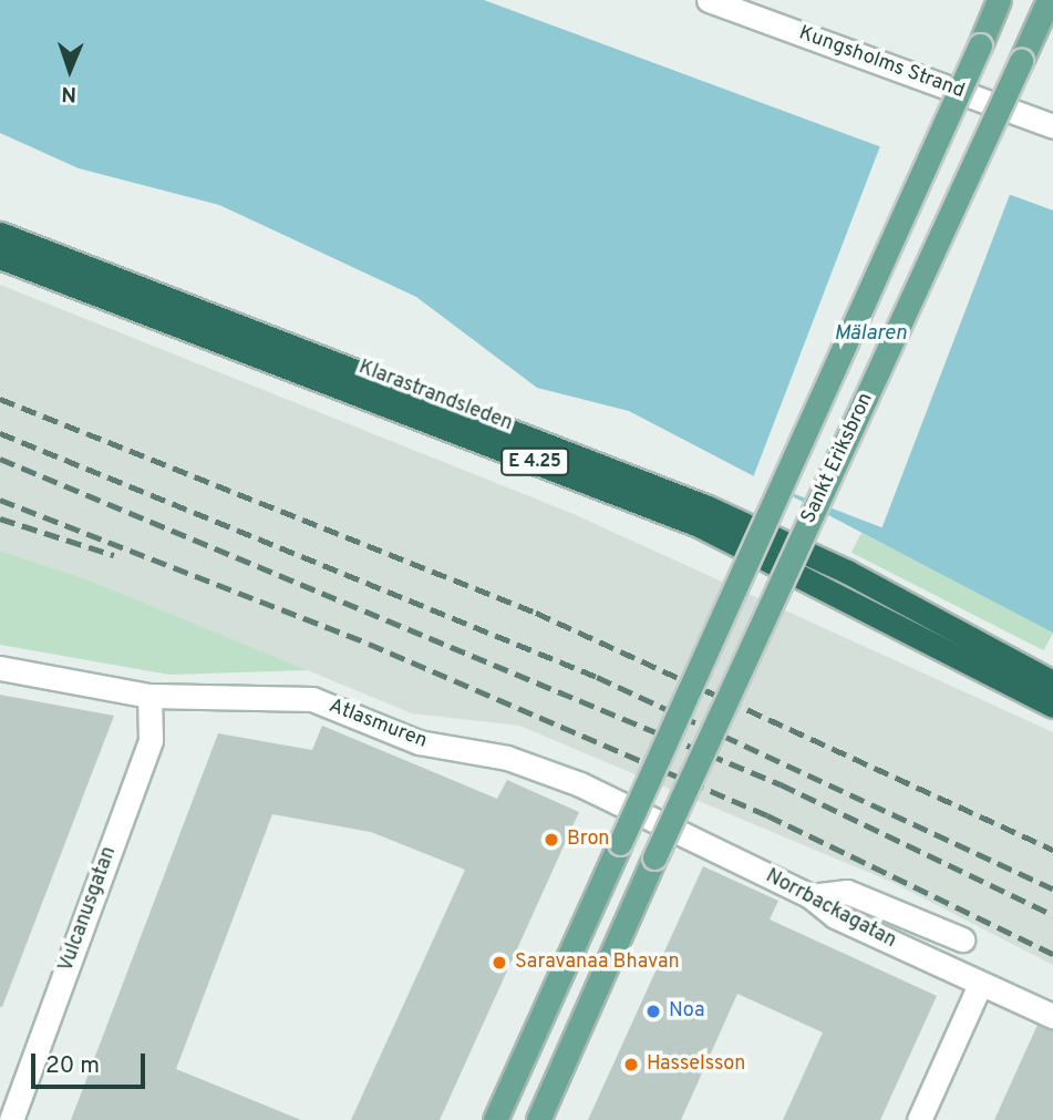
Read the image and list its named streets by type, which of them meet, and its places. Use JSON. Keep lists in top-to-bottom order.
{
  "streets": {
    "highway": ["Klarastrandsleden", "E 4.25"],
    "main road": ["Sankt Eriksbron"],
    "street": [
      "Kungsholms Strand",
      "Atlasmuren",
      "Vulcanusgatan",
      "Norrbackagatan"
    ]
  },
  "crossings": [
    ["Atlasmuren", "Vulcanusgatan"],
    ["Atlasmuren", "Norrbackagatan"]
  ],
  "water": ["Mälaren"],
  "places": [
    "Bron",
    "Saravanaa Bhavan",
    "Noa",
    "Hasselsson"
  ],
  "scale_bar": "20 m",
  "north": "bottom"
}
